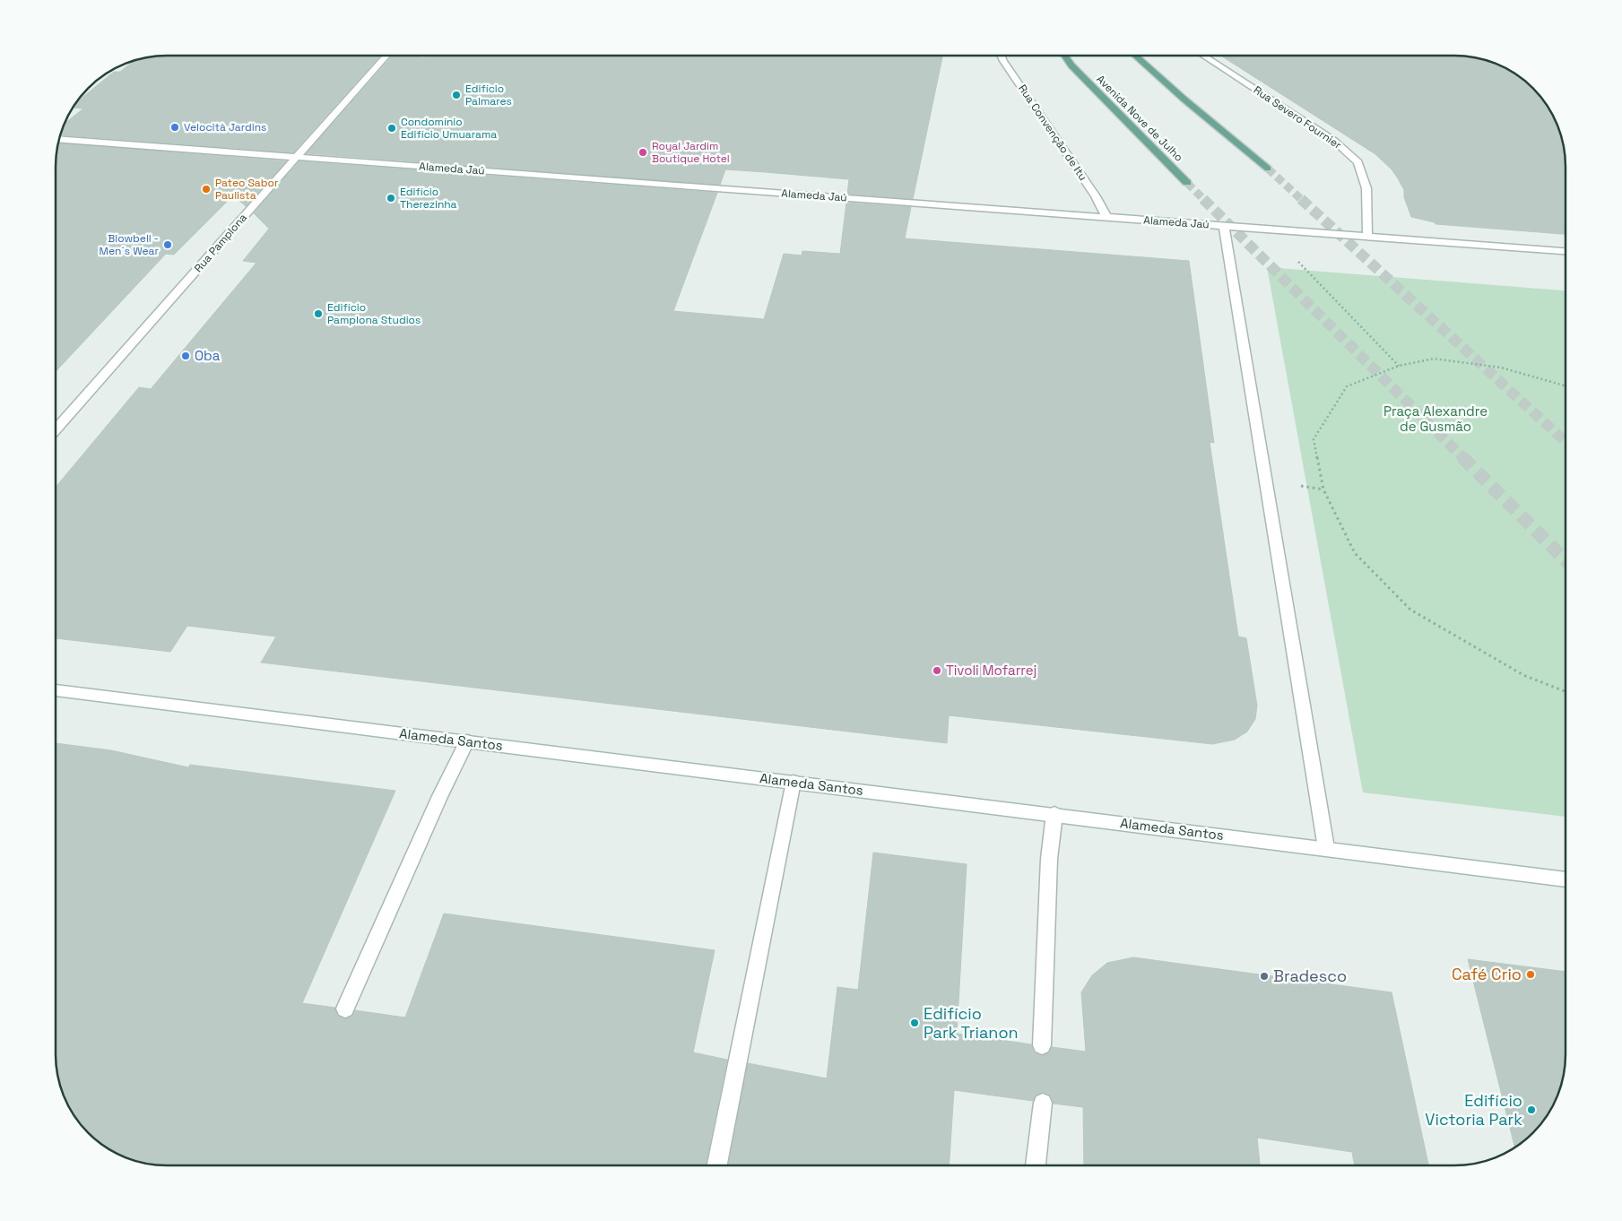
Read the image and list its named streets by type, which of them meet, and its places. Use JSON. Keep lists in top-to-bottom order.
{
  "streets": {
    "main road": ["Avenida Nove de Julho"],
    "street": [
      "Rua Severo Fournier",
      "Rua Convenção de Itu",
      "Alameda Jaú",
      "Rua Pamplona",
      "Alameda Santos"
    ]
  },
  "crossings": [
    ["Rua Severo Fournier", "Alameda Jaú"],
    ["Rua Convenção de Itu", "Alameda Jaú"],
    ["Alameda Jaú", "Rua Pamplona"]
  ],
  "parks": ["Praça Alexandre de Gusmão"],
  "places": [
    "Edifício Palmares",
    "Velocità Jardins",
    "Condomínio Edifício Umuarama",
    "Royal Jardim Boutique Hotel",
    "Pateo Sabor Paulista",
    "Edifício Therezinha",
    "Blowbell - Men´s Wear",
    "Edifício Pamplona Studios",
    "Oba",
    "Tivoli Mofarrej",
    "Café Crio",
    "Bradesco",
    "Edifício Park Trianon",
    "Edifício Victoria Park"
  ]
}
